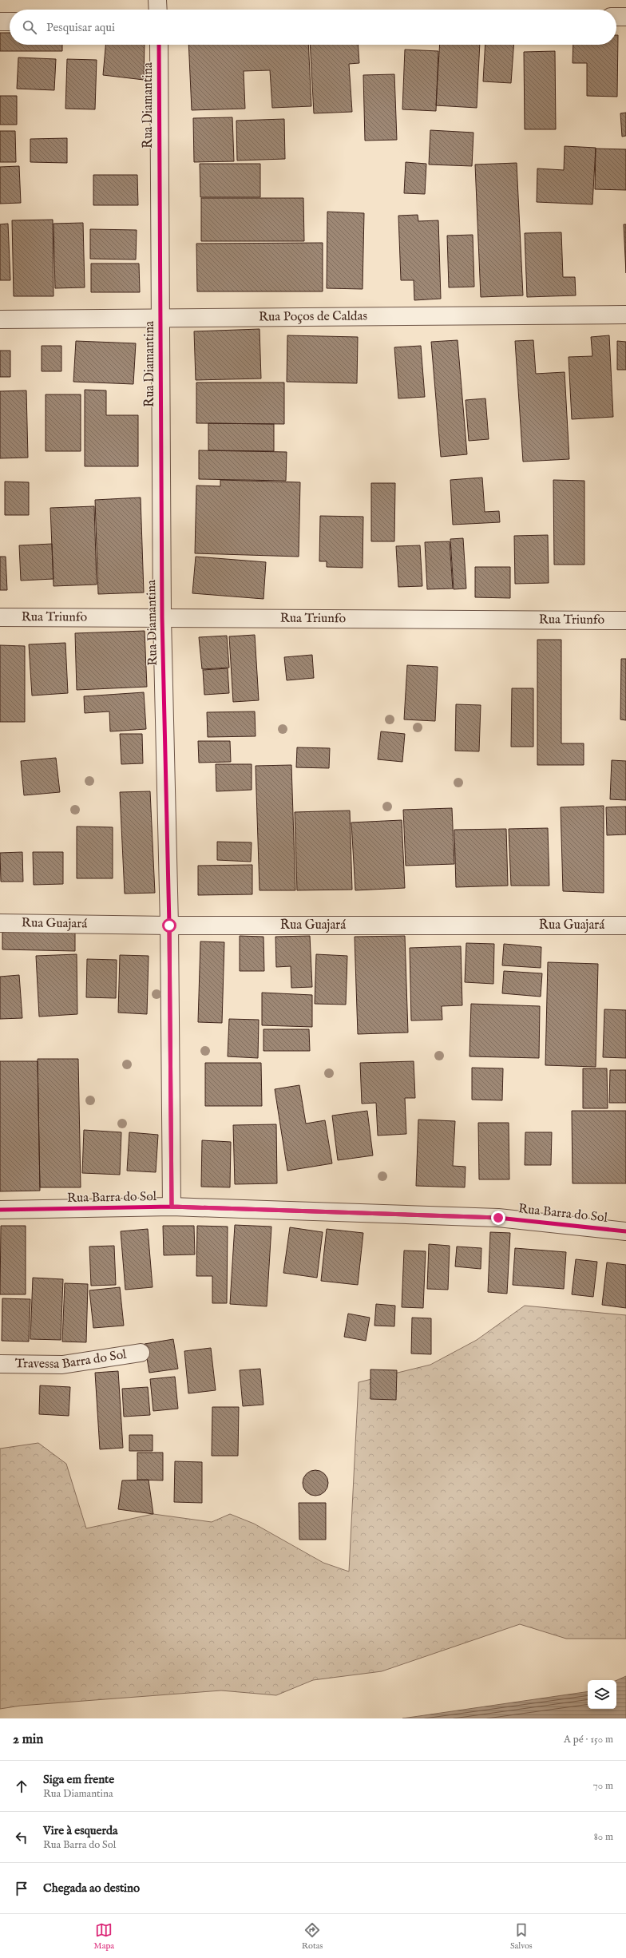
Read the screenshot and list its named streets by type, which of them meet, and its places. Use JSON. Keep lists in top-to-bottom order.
{
  "streets": {
    "street": [
      "Rua Diamantina",
      "Rua Poços de Caldas",
      "Rua Triunfo",
      "Rua Guajará",
      "Rua Barra do Sol",
      "Travessa Barra do Sol"
    ]
  },
  "crossings": [
    ["Rua Diamantina", "Rua Poços de Caldas"],
    ["Rua Diamantina", "Rua Triunfo"],
    ["Rua Diamantina", "Rua Guajará"],
    ["Rua Diamantina", "Rua Barra do Sol"]
  ],
  "page": {
    "search": "Pesquisar aqui",
    "heading": ["2 min", "A pé · 150 m"],
    "list": [
      ["Siga em frente", "Rua Diamantina", "70 m"],
      ["Vire à esquerda", "Rua Barra do Sol", "80 m"],
      "Chegada ao destino"
    ],
    "nav": ["Mapa", "Rotas", "Salvos"]
  }
}
